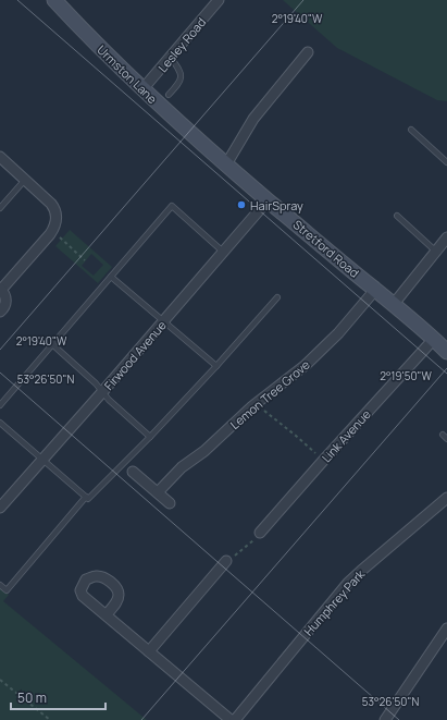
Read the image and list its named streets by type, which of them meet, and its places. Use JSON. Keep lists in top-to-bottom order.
{
  "streets": {
    "main road": ["Urmston Lane", "Stretford Road"],
    "street": [
      "Lesley Road",
      "Firwood Avenue",
      "Lemon Tree Grove",
      "Link Avenue",
      "Humphrey Park"
    ]
  },
  "crossings": [
    ["Lesley Road", "Urmston Lane"],
    ["Urmston Lane", "Stretford Road"],
    ["Stretford Road", "Firwood Avenue"],
    ["Stretford Road", "Lemon Tree Grove"],
    ["Stretford Road", "Link Avenue"]
  ],
  "places": ["HairSpray"],
  "scale_bar": "50 m",
  "coordinates": ["2°19'40\"W", "2°19'50\"W", "53°26'50\"N"]
}
